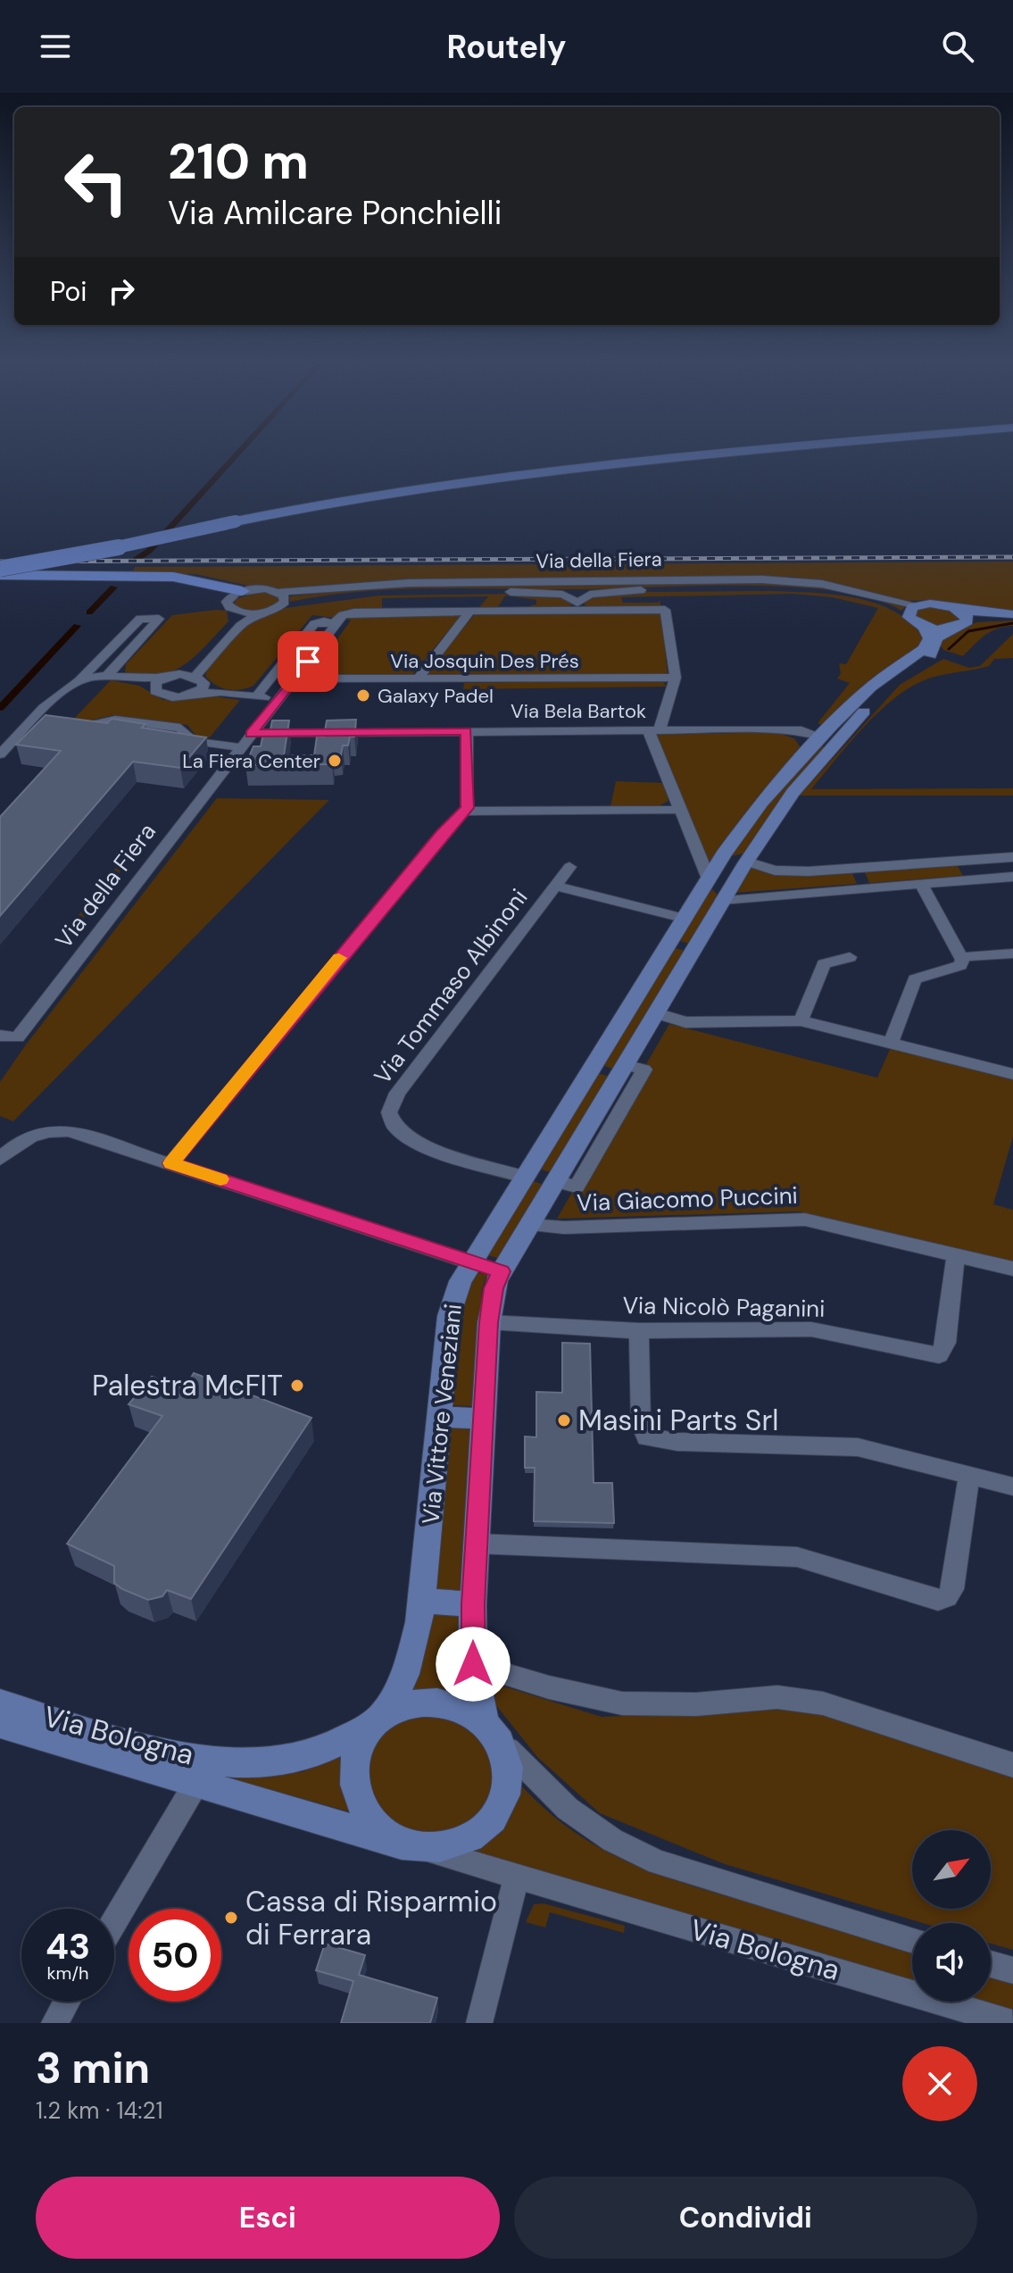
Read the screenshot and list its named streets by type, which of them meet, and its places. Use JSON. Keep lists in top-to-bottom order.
{
  "streets": {
    "main road": ["Via Vittore Veneziani", "Via Bologna"],
    "street": [
      "Via della Fiera",
      "Via Josquin Des Prés",
      "Via Bela Bartok",
      "Via Tommaso Albinoni",
      "Via Giacomo Puccini",
      "Via Nicolò Paganini"
    ]
  },
  "crossings": [
    ["Via della Fiera", "Via Josquin Des Prés"],
    ["Via della Fiera", "Via Bela Bartok"],
    ["Via Bela Bartok", "Via Vittore Veneziani"],
    ["Via Tommaso Albinoni", "Via Vittore Veneziani"],
    ["Via Giacomo Puccini", "Via Nicolò Paganini"],
    ["Via Giacomo Puccini", "Via Vittore Veneziani"],
    ["Via Nicolò Paganini", "Via Vittore Veneziani"],
    ["Via Vittore Veneziani", "Via Bologna"]
  ],
  "places": [
    "Galaxy Padel",
    "La Fiera Center",
    "Palestra McFIT",
    "Masini Parts Srl",
    "Cassa di Risparmio di Ferrara"
  ],
  "north": "top right",
  "page": {
    "header": "Routely",
    "turn": ["210 m", "Via Amilcare Ponchielli"],
    "then": "Poi",
    "speed": "43 km/h",
    "limit": "50",
    "heading": ["3 min", "1.2 km · 14:21"],
    "buttons": ["Esci", "Condividi"]
  }
}
